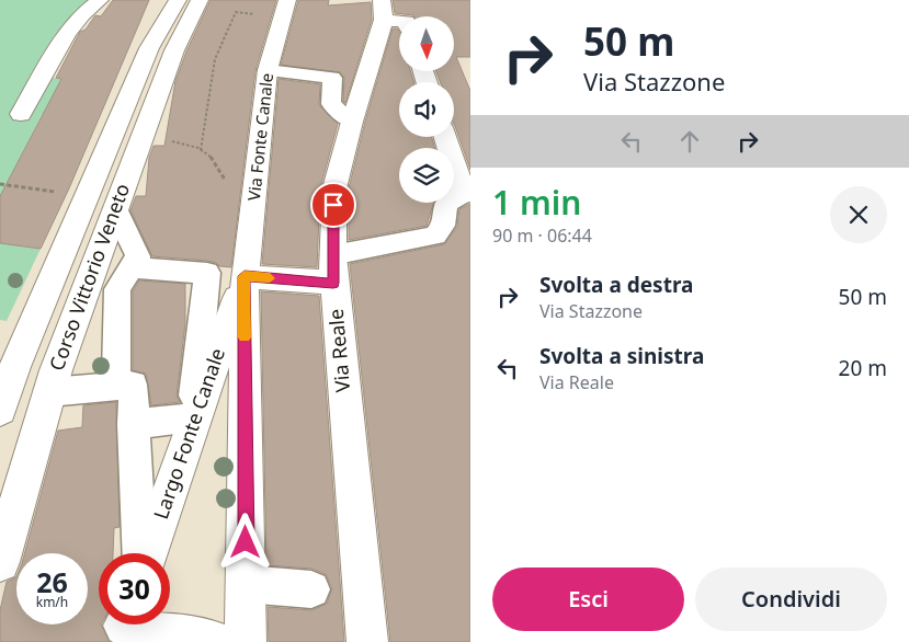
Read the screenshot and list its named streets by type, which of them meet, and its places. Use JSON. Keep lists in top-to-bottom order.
{
  "streets": {
    "street": [
      "Via Fonte Canale",
      "Corso Vittorio Veneto",
      "Via Reale",
      "Largo Fonte Canale"
    ]
  },
  "crossings": [
    ["Via Fonte Canale", "Largo Fonte Canale"]
  ],
  "north": "bottom",
  "page": {
    "turn": ["50 m", "Via Stazzone"],
    "heading": ["1 min", "90 m · 06:44"],
    "list": [
      {
        "name": "Svolta a destra",
        "note": "Via Stazzone",
        "value": "50 m"
      },
      {
        "name": "Svolta a sinistra",
        "note": "Via Reale",
        "value": "20 m"
      }
    ],
    "speed": "26 km/h",
    "limit": "30",
    "buttons": ["Esci", "Condividi"]
  }
}
